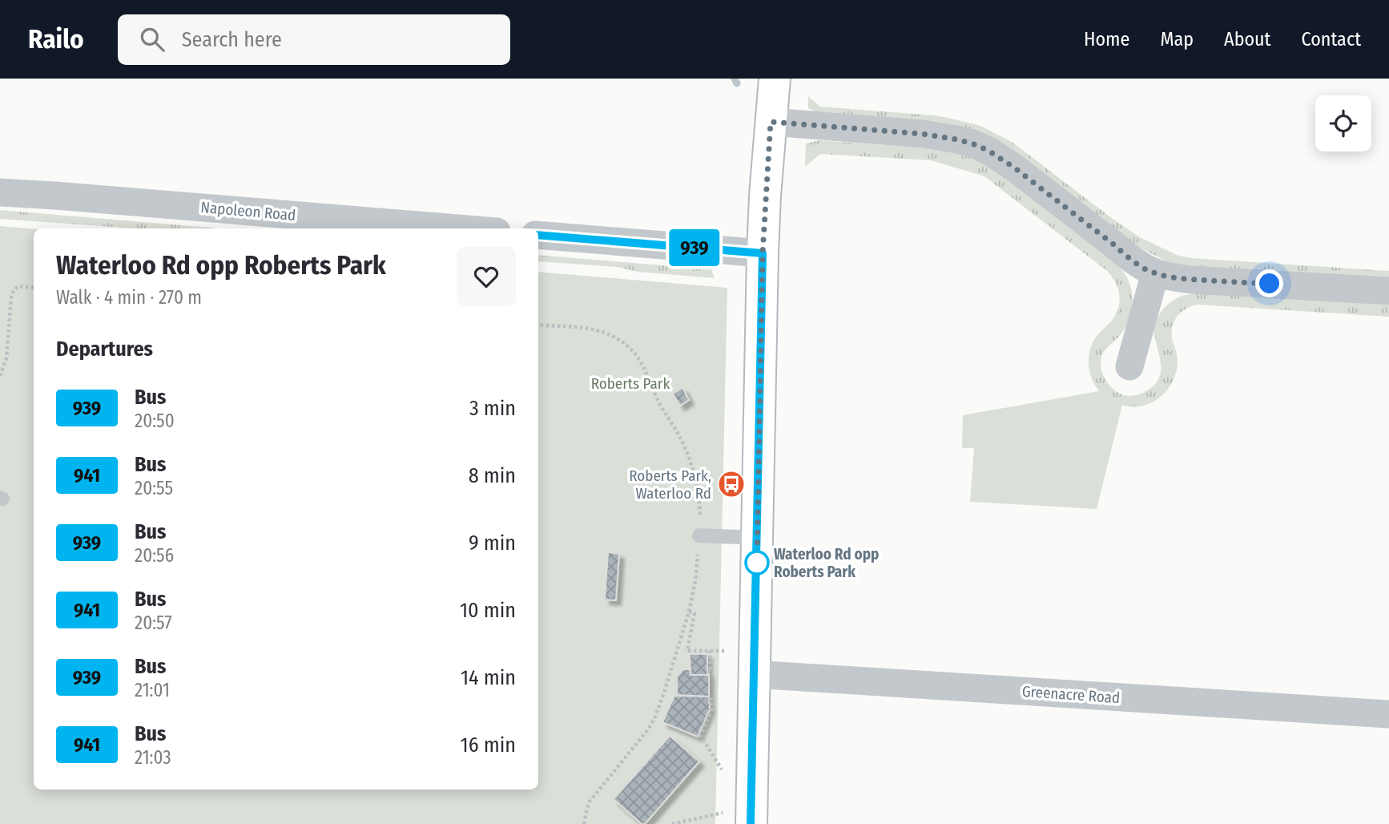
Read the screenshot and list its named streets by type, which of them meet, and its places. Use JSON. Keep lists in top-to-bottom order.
{
  "streets": {
    "street": ["Napoleon Road", "Greenacre Road"]
  },
  "parks": ["Roberts Park"],
  "places": {
    "bus stop": ["Roberts Park, Waterloo Rd"],
    "other": ["Waterloo Rd opp Roberts Park"]
  },
  "lines": ["bus line 939"],
  "page": {
    "header": "Railo",
    "search": "Search here",
    "nav": [
      "Home",
      "Map",
      "About",
      "Contact"
    ],
    "on_map": "939",
    "heading": [
      ["Waterloo Rd opp Roberts Park", "Walk · 4 min · 270 m"],
      "Departures"
    ],
    "list": [
      {
        "mark": "939",
        "name": "Bus",
        "note": "20:50",
        "value": "3 min"
      },
      {
        "mark": "941",
        "name": "Bus",
        "note": "20:55",
        "value": "8 min"
      },
      {
        "mark": "939",
        "name": "Bus",
        "note": "20:56",
        "value": "9 min"
      },
      {
        "mark": "941",
        "name": "Bus",
        "note": "20:57",
        "value": "10 min"
      },
      {
        "mark": "939",
        "name": "Bus",
        "note": "21:01",
        "value": "14 min"
      },
      {
        "mark": "941",
        "name": "Bus",
        "note": "21:03",
        "value": "16 min"
      }
    ]
  }
}
